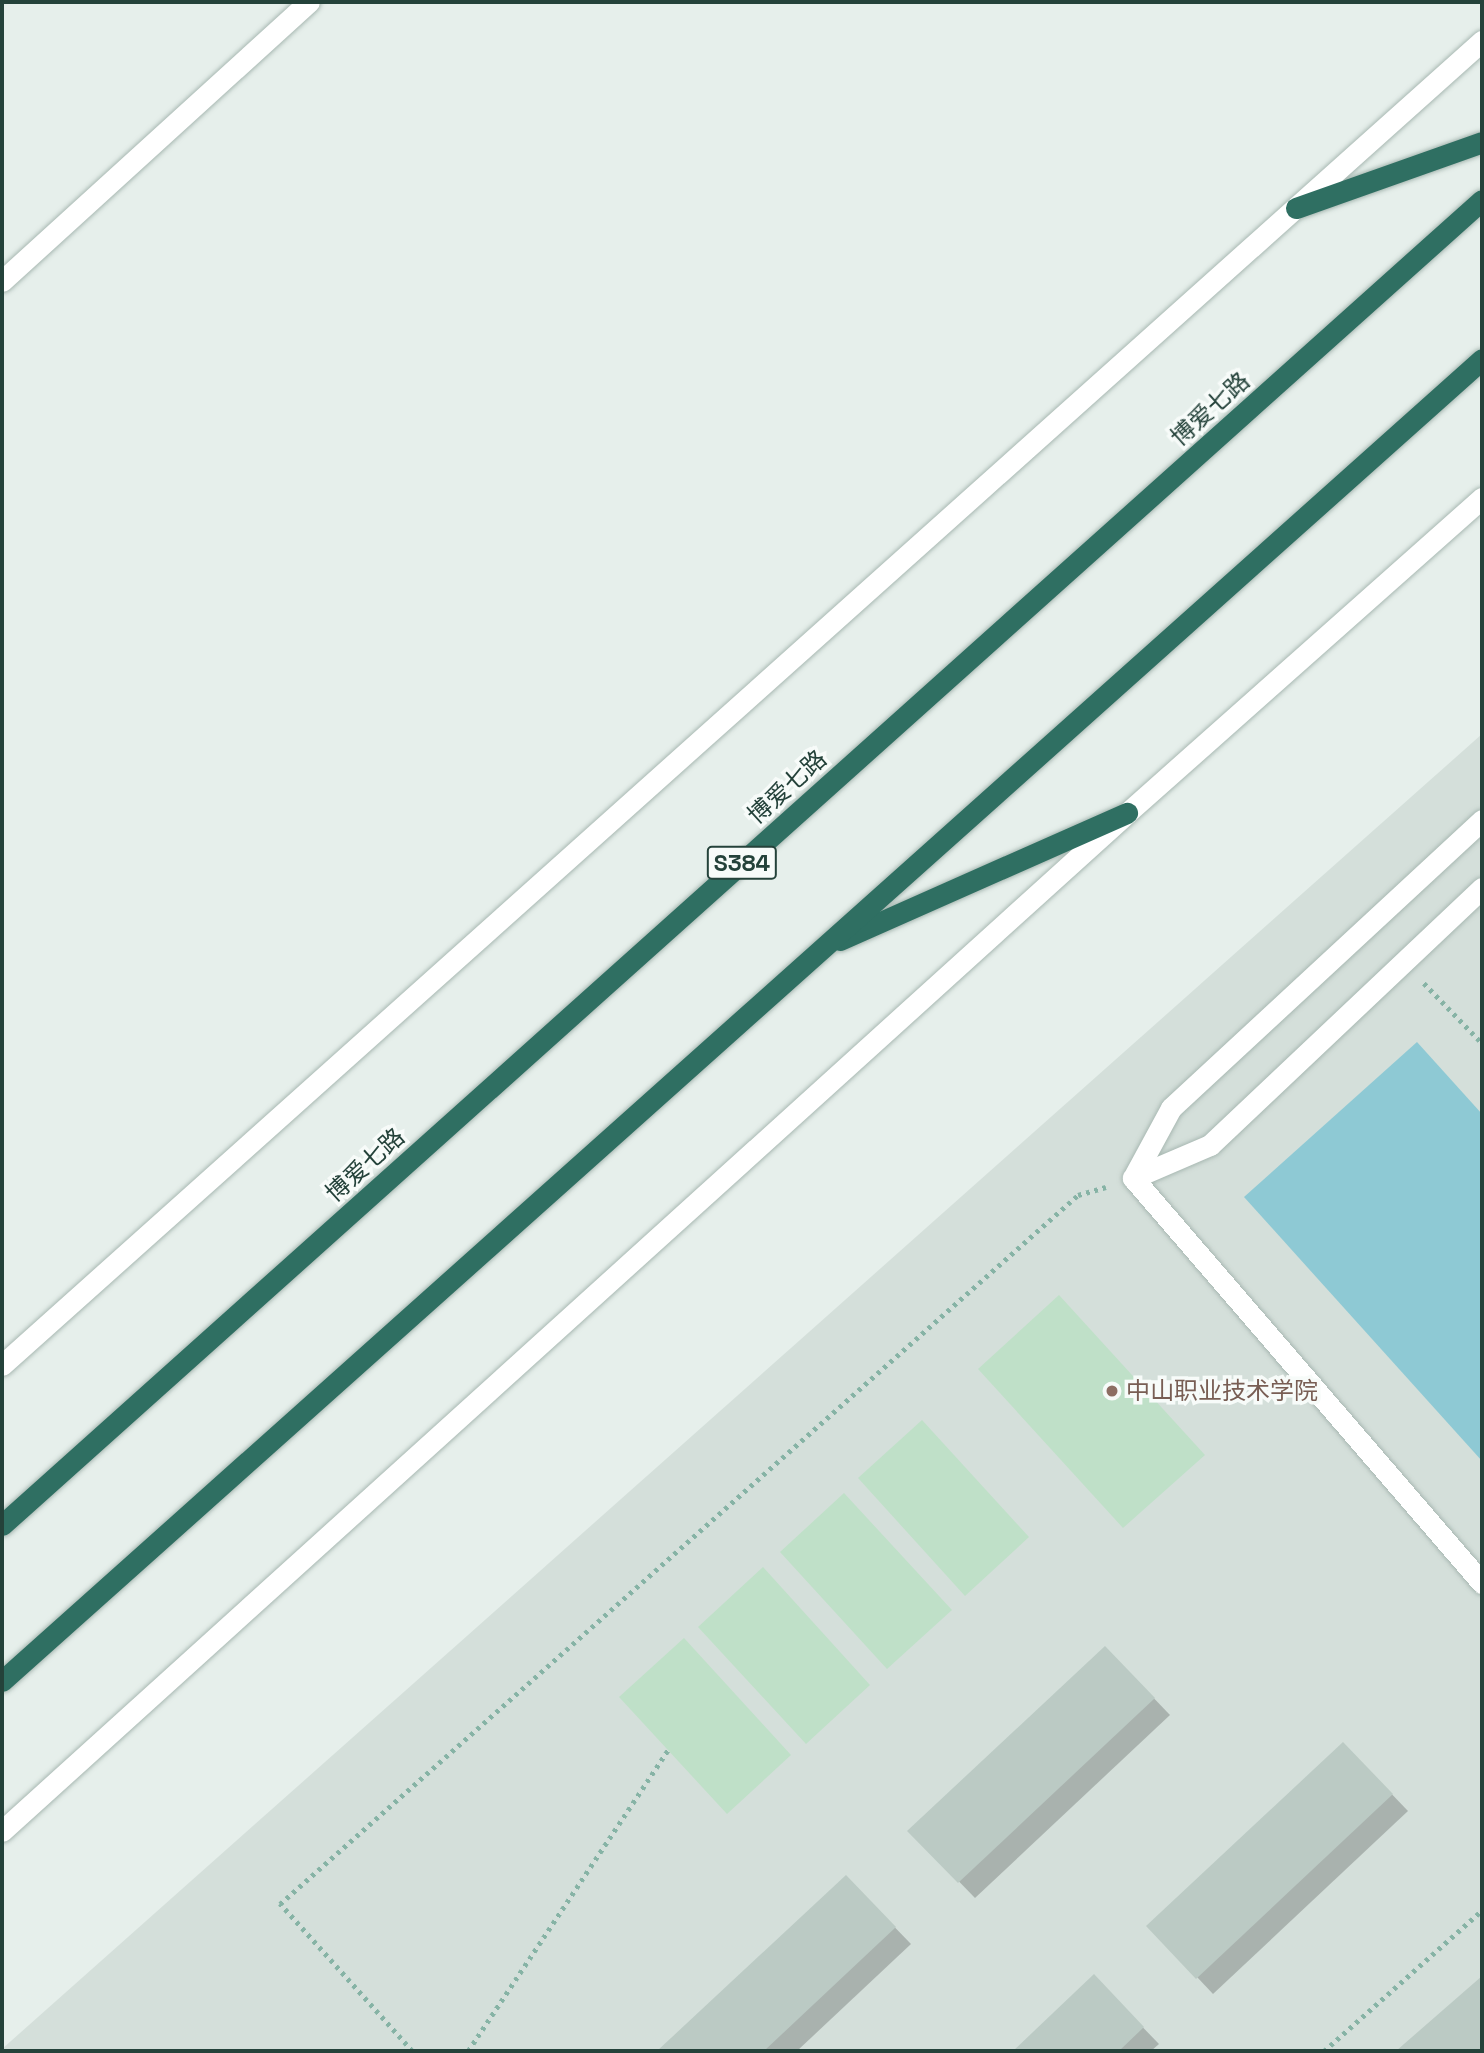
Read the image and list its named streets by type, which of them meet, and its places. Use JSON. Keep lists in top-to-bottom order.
{
  "streets": {
    "highway": ["博爱七路", "S384"]
  },
  "places": ["中山职业技术学院"]
}
